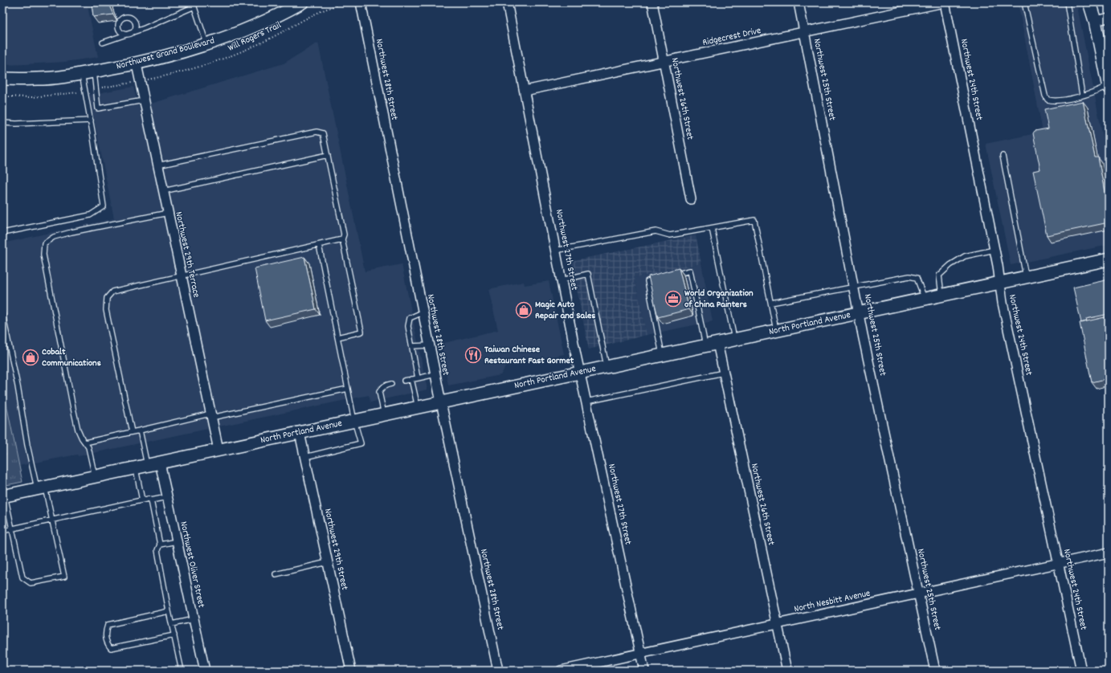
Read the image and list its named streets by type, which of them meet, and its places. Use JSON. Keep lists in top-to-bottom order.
{
  "streets": {
    "main road": ["Northwest Grand Boulevard", "North Portland Avenue"],
    "street": [
      "Ridgecrest Drive",
      "Northwest 28th Street",
      "Northwest 25th Street",
      "Northwest 24th Street",
      "Northwest 26th Street",
      "Northwest 27th Street",
      "Northwest 29th Terrace",
      "Northwest 29th Street",
      "Northwest Oliver Street",
      "North Nesbitt Avenue"
    ],
    "path": ["Will Rogers Trail"]
  },
  "crossings": [
    ["Ridgecrest Drive", "Northwest 25th Street"],
    ["Ridgecrest Drive", "Northwest 24th Street"],
    ["Ridgecrest Drive", "Northwest 26th Street"],
    ["Ridgecrest Drive", "Northwest 27th Street"],
    ["Northwest Grand Boulevard", "Northwest 29th Terrace"],
    ["Northwest 28th Street", "North Portland Avenue"],
    ["Northwest 25th Street", "North Portland Avenue"],
    ["Northwest 25th Street", "North Nesbitt Avenue"],
    ["Northwest 24th Street", "North Portland Avenue"],
    ["Northwest 24th Street", "North Nesbitt Avenue"],
    ["Northwest 26th Street", "North Portland Avenue"],
    ["Northwest 26th Street", "North Nesbitt Avenue"],
    ["Northwest 27th Street", "North Portland Avenue"],
    ["Northwest 27th Street", "North Nesbitt Avenue"],
    ["Northwest 29th Terrace", "North Portland Avenue"],
    ["North Portland Avenue", "Northwest 29th Street"],
    ["North Portland Avenue", "Northwest Oliver Street"]
  ],
  "places": {
    "office": ["World Organization of China Painters"],
    "shop": ["Magic Auto Repair and Sales", "Cobalt Communications"],
    "restaurant": ["Taiwan Chinese Restaurant Fast Gormet"]
  }
}
